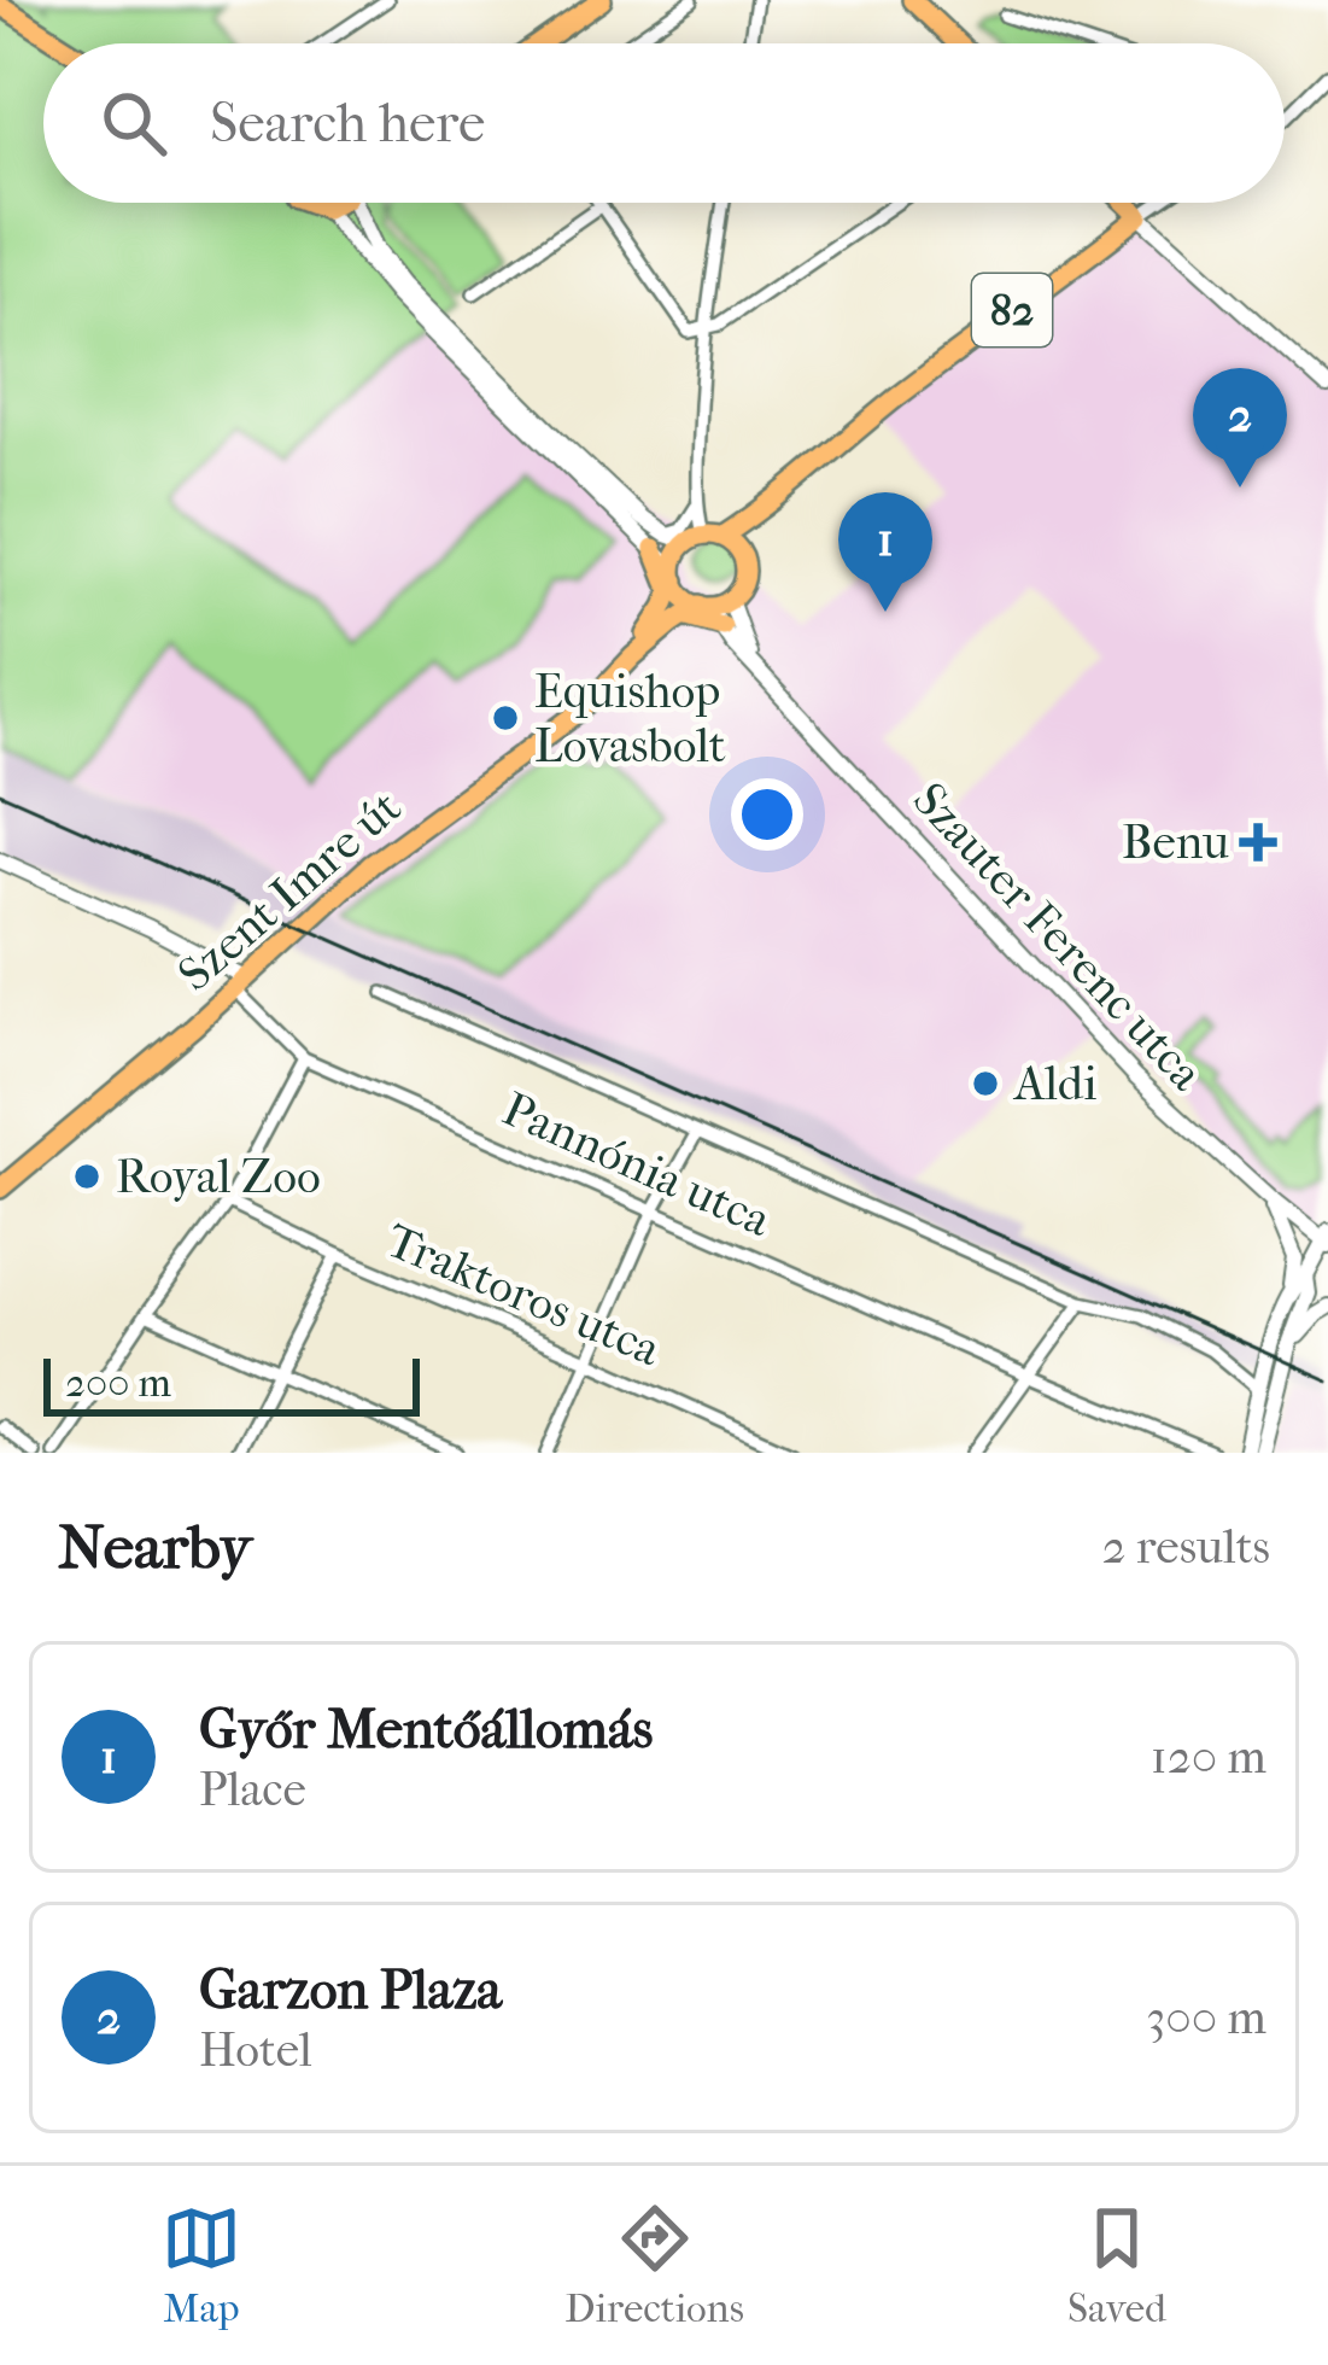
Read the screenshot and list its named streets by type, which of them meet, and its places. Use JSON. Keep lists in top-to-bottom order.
{
  "streets": {
    "main road": ["82", "Szent Imre út"],
    "street": ["Szauter Ferenc utca", "Pannónia utca", "Traktoros utca"]
  },
  "crossings": [
    ["82", "Szent Imre út"],
    ["82", "Szauter Ferenc utca"],
    ["Szent Imre út", "Szauter Ferenc utca"],
    ["Szent Imre út", "Pannónia utca"]
  ],
  "places": {
    "other": ["Equishop Lovasbolt", "Aldi", "Royal Zoo"],
    "health": ["Benu"]
  },
  "scale_bar": "200 m",
  "page": {
    "search": "Search here",
    "pins": ["2", "1"],
    "scale": "200 m",
    "heading": ["Nearby", "2 results"],
    "list": [
      {
        "mark": "1",
        "name": "Győr Mentőállomás",
        "note": "Place",
        "value": "120 m"
      },
      {
        "mark": "2",
        "name": "Garzon Plaza",
        "note": "Hotel",
        "value": "300 m"
      }
    ],
    "nav": ["Map", "Directions", "Saved"]
  }
}
